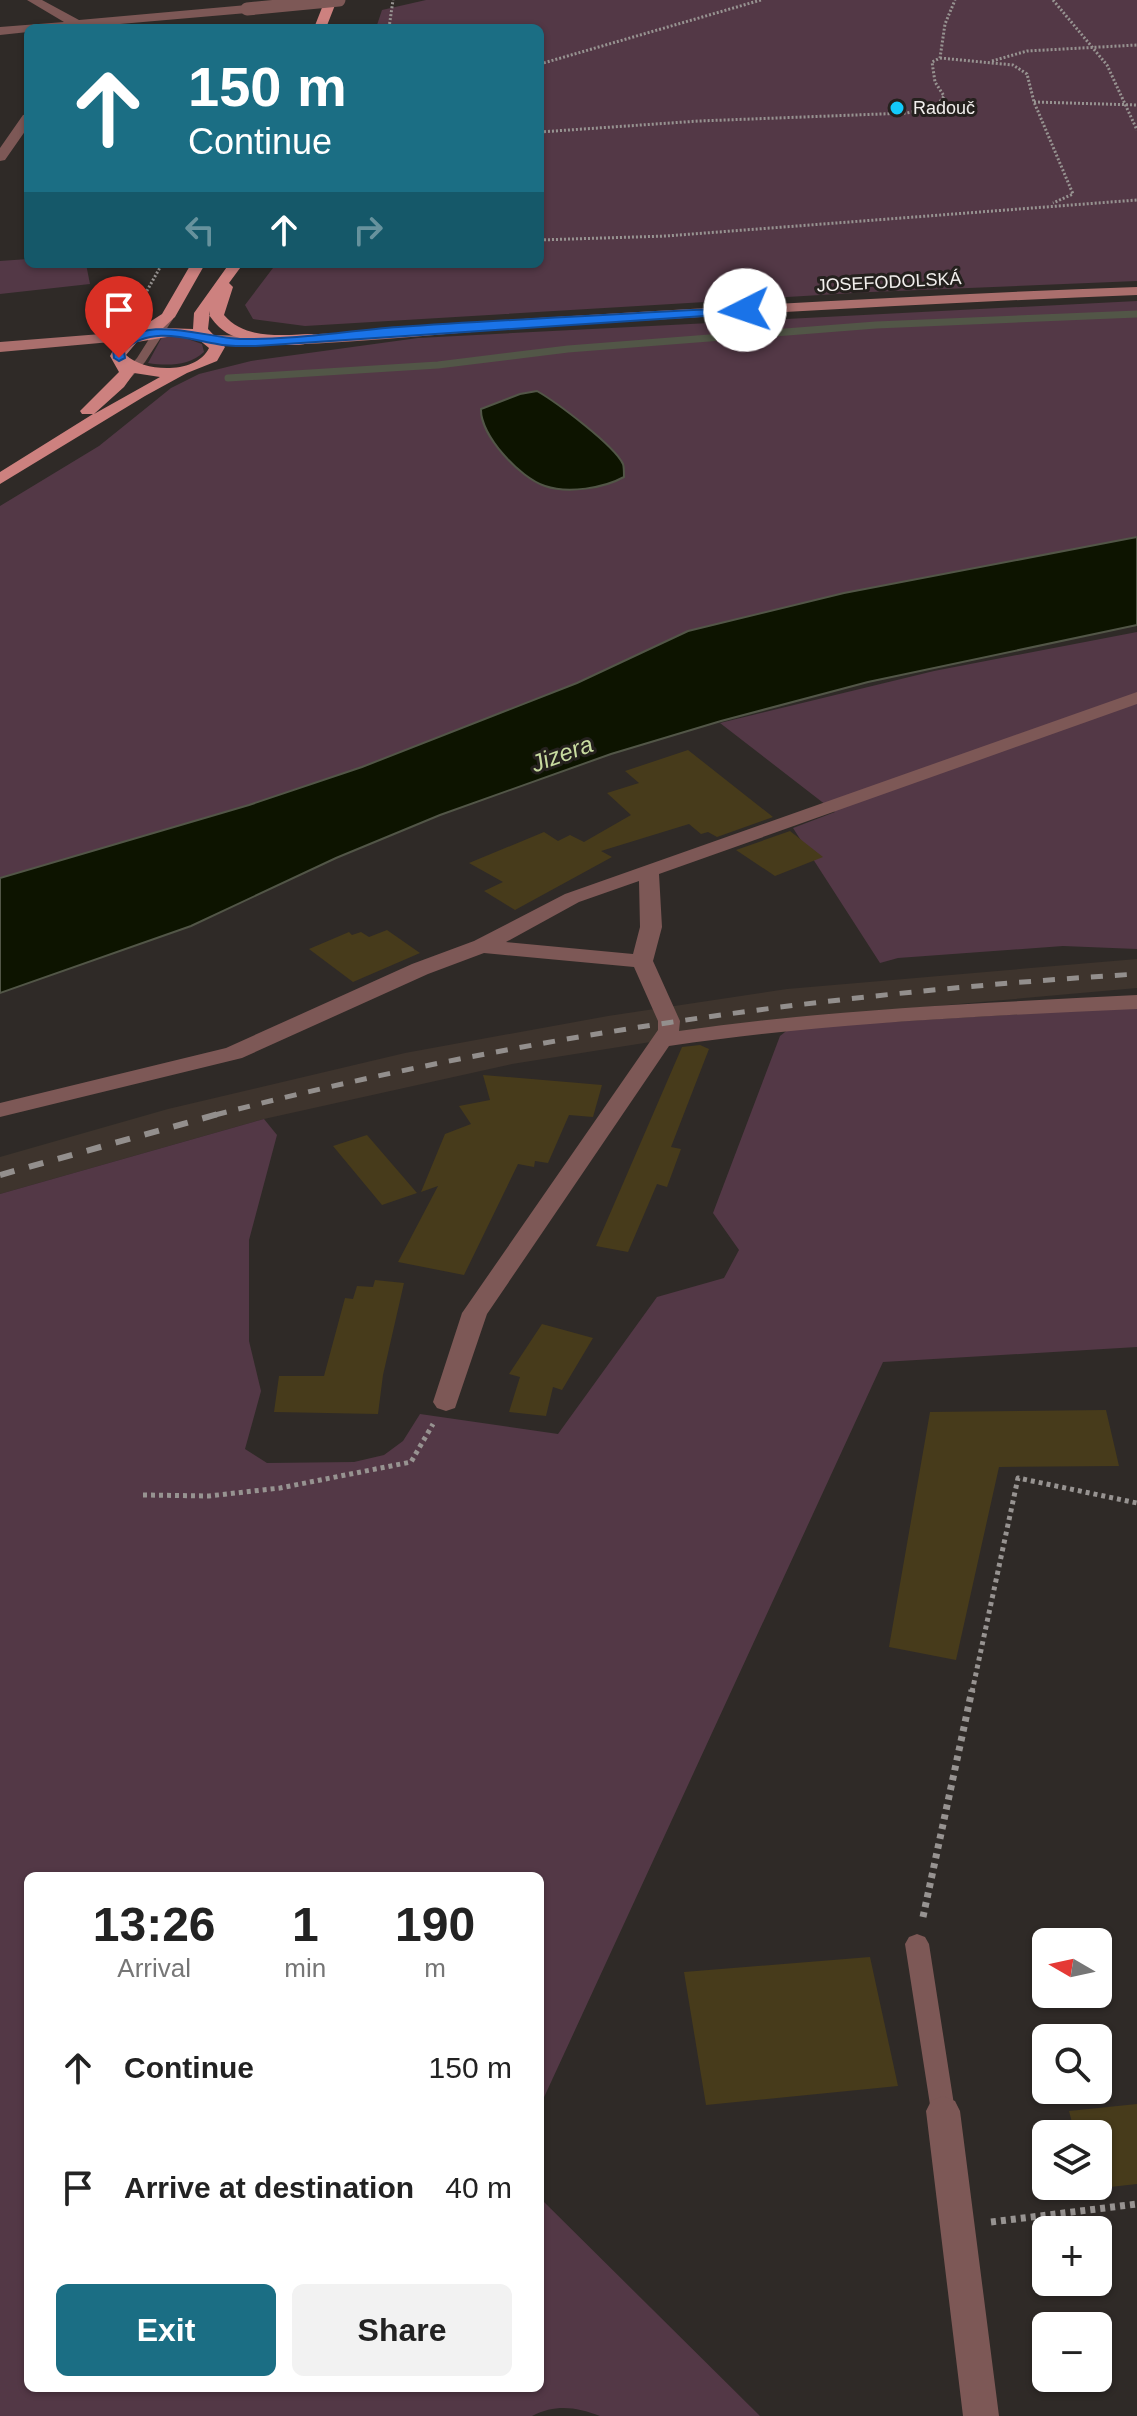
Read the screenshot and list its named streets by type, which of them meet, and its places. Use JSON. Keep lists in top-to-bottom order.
{
  "streets": {
    "main road": ["JOSEFODOLSKÁ"]
  },
  "water": ["Jizera"],
  "places": ["Radouč"],
  "north": "left",
  "page": {
    "turn": ["150 m", "Continue"],
    "eta": [
      "13:26",
      "Arrival",
      "1",
      "min",
      "190",
      "m"
    ],
    "map_buttons": ["+", "−"],
    "list": [
      {
        "name": "Continue",
        "value": "150 m"
      },
      {
        "name": "Arrive at destination",
        "value": "40 m"
      }
    ],
    "buttons": ["Exit", "Share"]
  }
}
